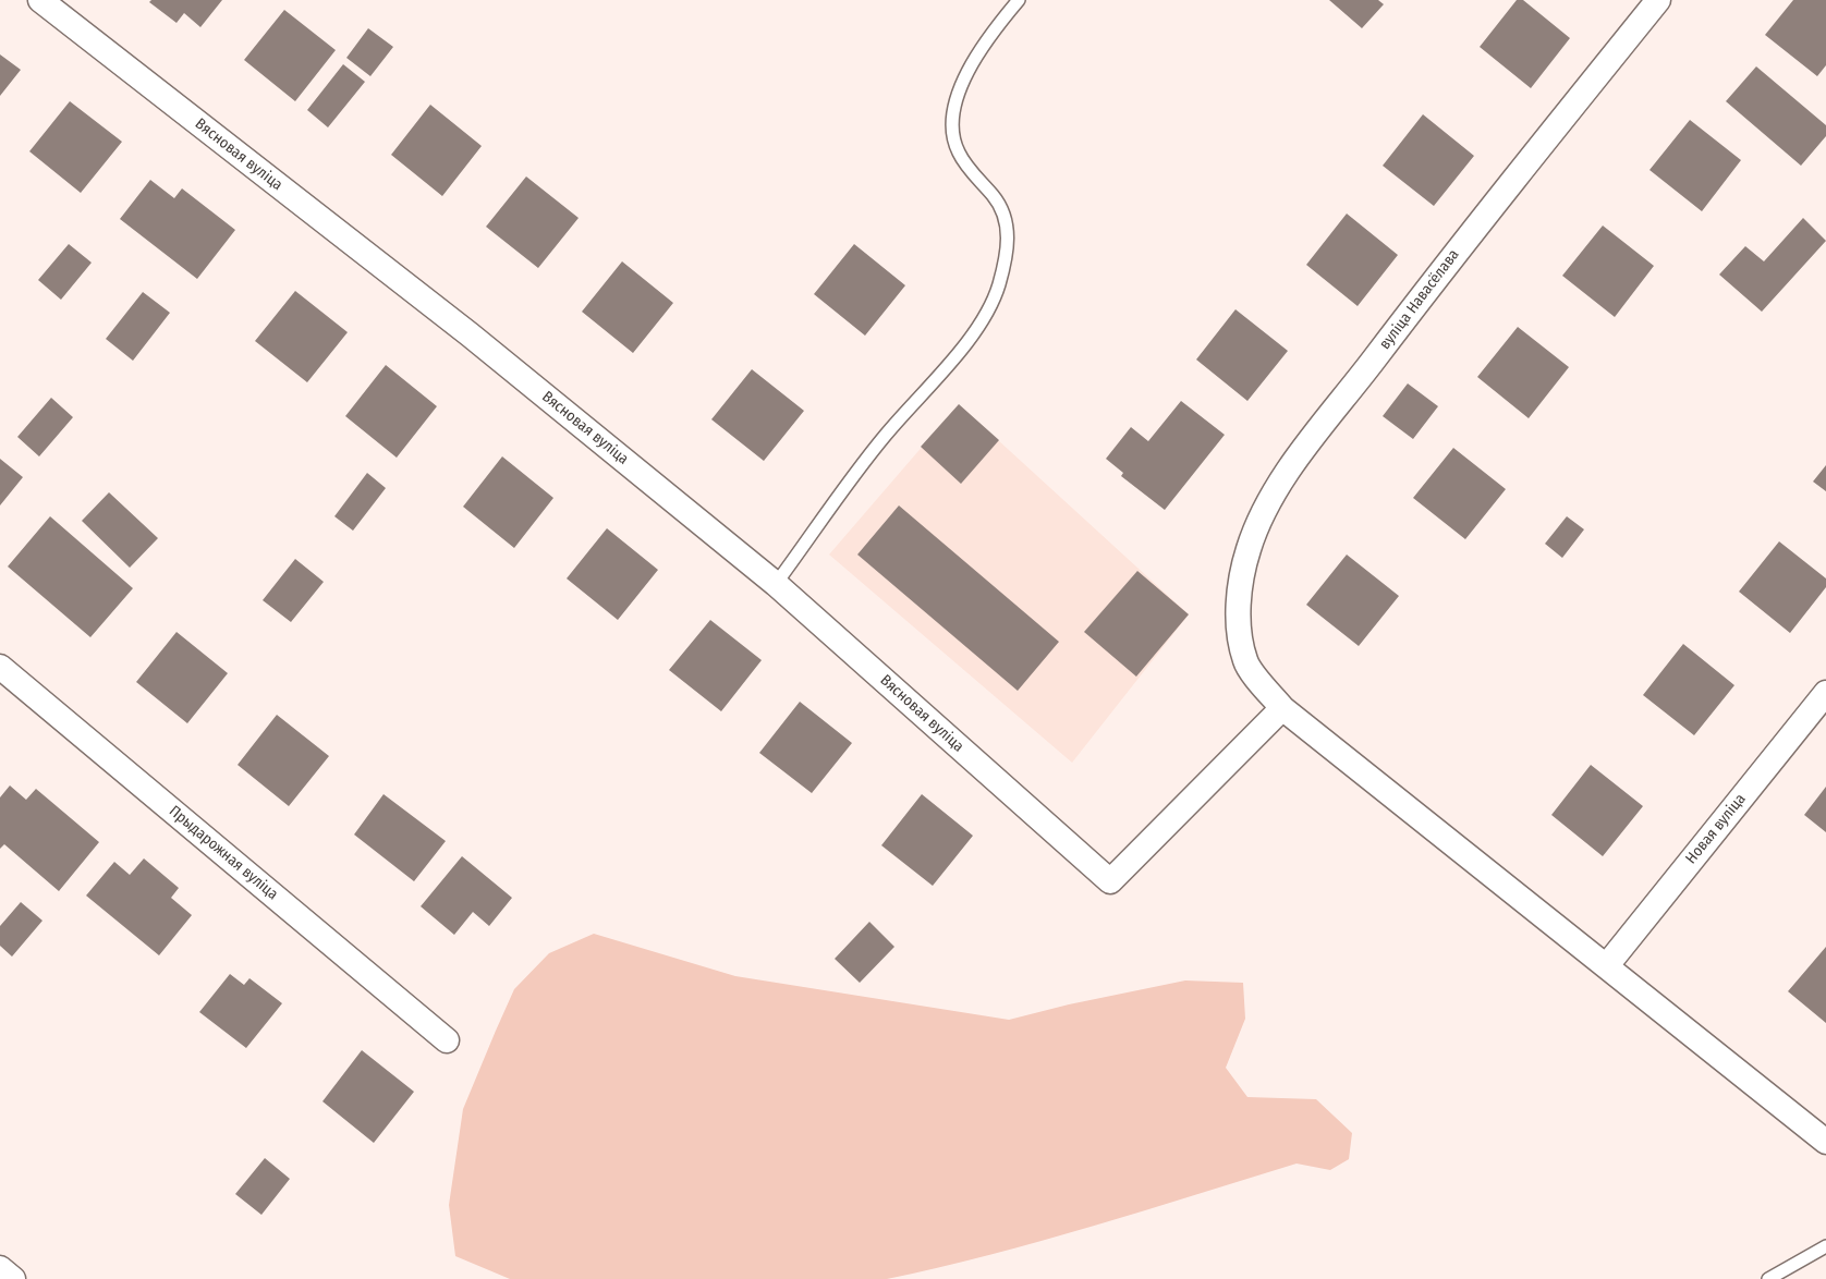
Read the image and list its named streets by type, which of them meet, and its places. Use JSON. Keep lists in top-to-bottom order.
{
  "streets": {
    "street": [
      "Вясновая вуліца",
      "вуліца Навасёлава",
      "Новая вуліца",
      "Прыдарожная вуліца"
    ]
  },
  "crossings": [
    ["Вясновая вуліца", "вуліца Навасёлава"],
    ["вуліца Навасёлава", "Новая вуліца"]
  ]
}
